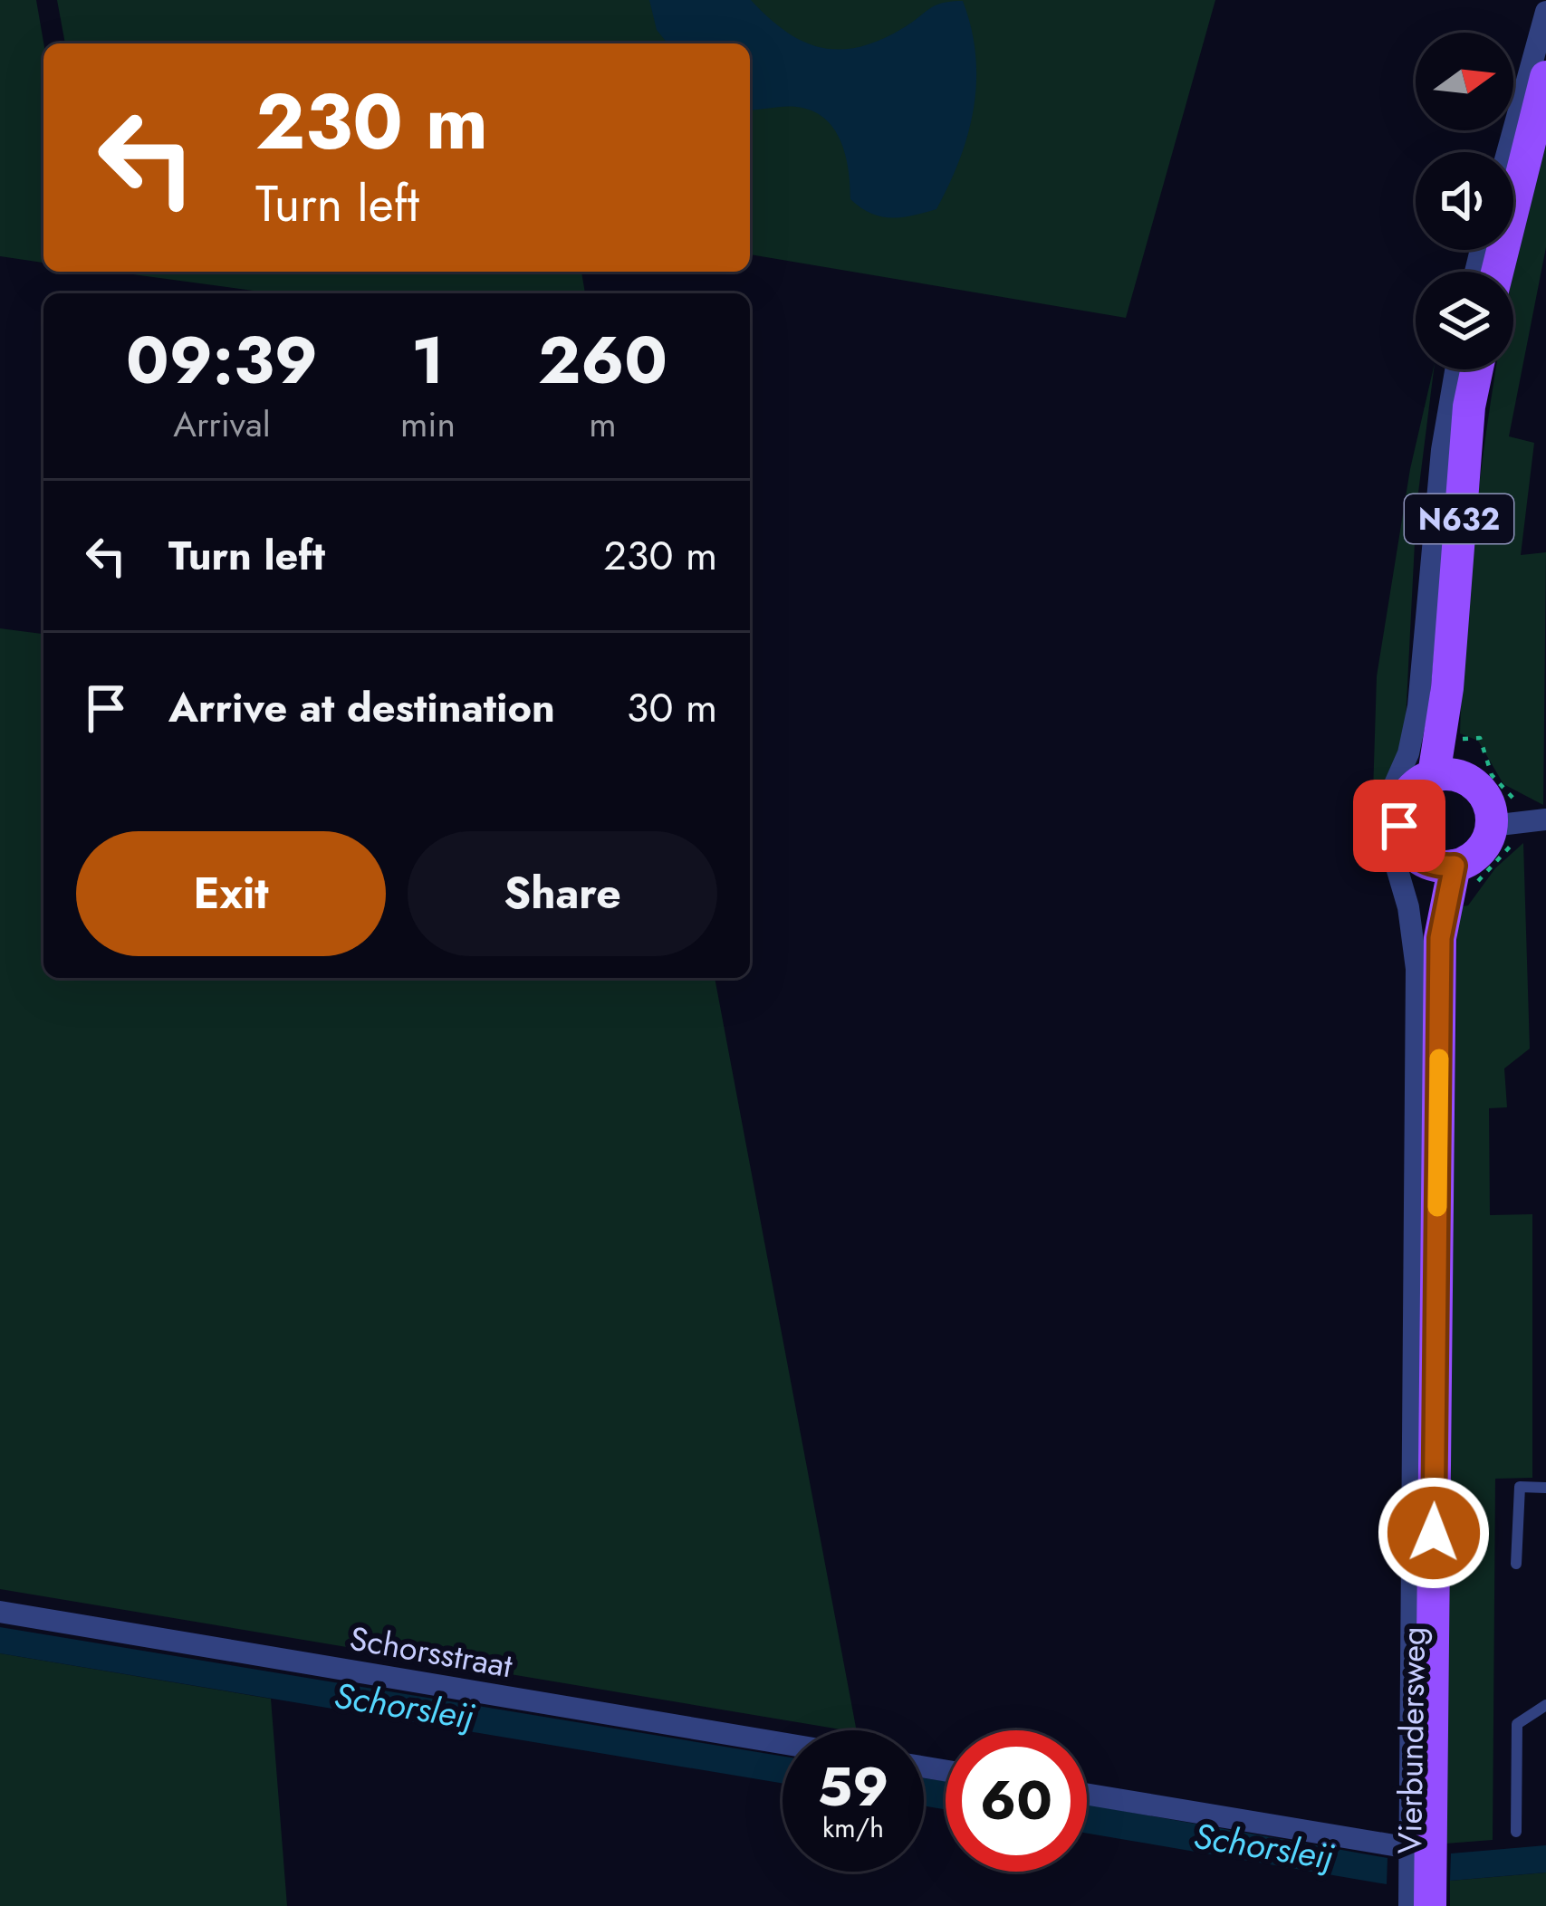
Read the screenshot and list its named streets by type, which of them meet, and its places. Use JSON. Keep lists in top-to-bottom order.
{
  "streets": {
    "main road": ["N632", "Vierbundersweg"],
    "street": ["Schorsstraat"]
  },
  "crossings": [
    ["N632", "Vierbundersweg"]
  ],
  "water": ["Schorsleij"],
  "north": "right",
  "page": {
    "turn": ["230 m", "Turn left"],
    "eta": [
      "09:39",
      "Arrival",
      "1",
      "min",
      "260",
      "m"
    ],
    "list": [
      {
        "name": "Turn left",
        "value": "230 m"
      },
      {
        "name": "Arrive at destination",
        "value": "30 m"
      }
    ],
    "buttons": ["Exit", "Share"],
    "speed": "59 km/h",
    "limit": "60"
  }
}
